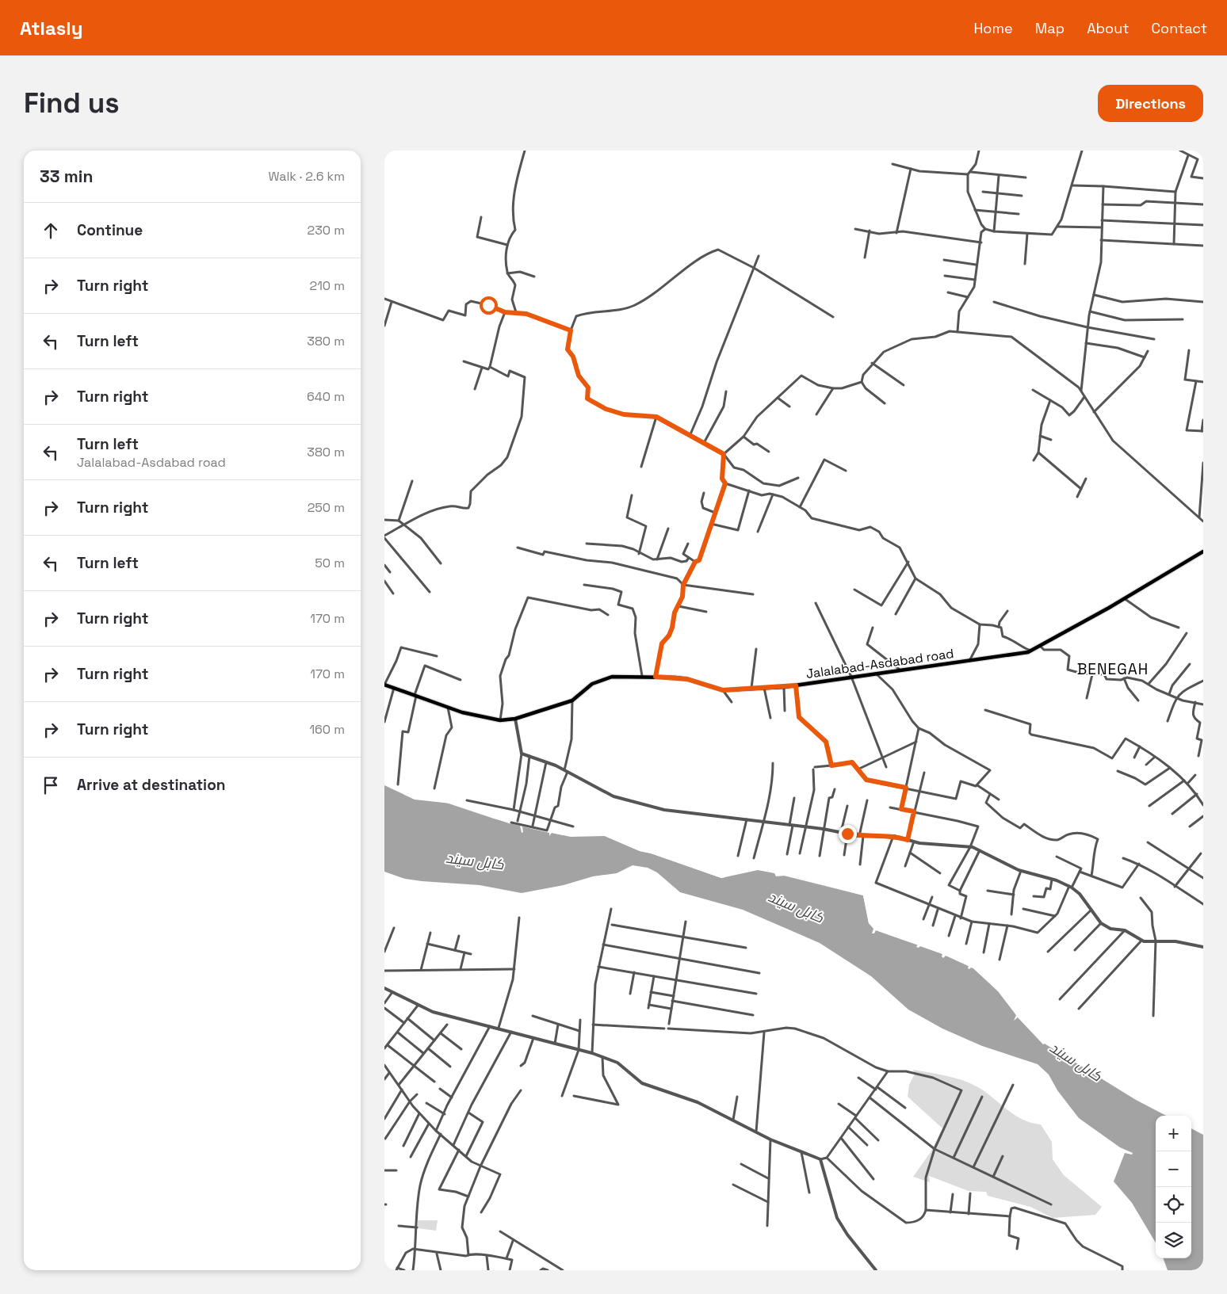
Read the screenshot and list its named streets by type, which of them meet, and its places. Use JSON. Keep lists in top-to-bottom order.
{
  "streets": {
    "main road": ["Jalalabad-Asdabad road"]
  },
  "districts": ["BENEGAH"],
  "water": ["کابل سيند"],
  "page": {
    "header": "Atlasly",
    "nav": [
      "Home",
      "Map",
      "About",
      "Contact"
    ],
    "buttons": "Directions",
    "title": "Find us",
    "heading": ["33 min", "Walk · 2.6 km"],
    "list": [
      ["Continue", "230 m"],
      ["Turn right", "210 m"],
      ["Turn left", "380 m"],
      ["Turn right", "640 m"],
      ["Turn left", "Jalalabad-Asdabad road", "380 m"],
      ["Turn right", "250 m"],
      ["Turn left", "50 m"],
      ["Turn right", "170 m"],
      ["Turn right", "170 m"],
      ["Turn right", "160 m"],
      "Arrive at destination"
    ],
    "map_buttons": ["+", "−"]
  }
}
